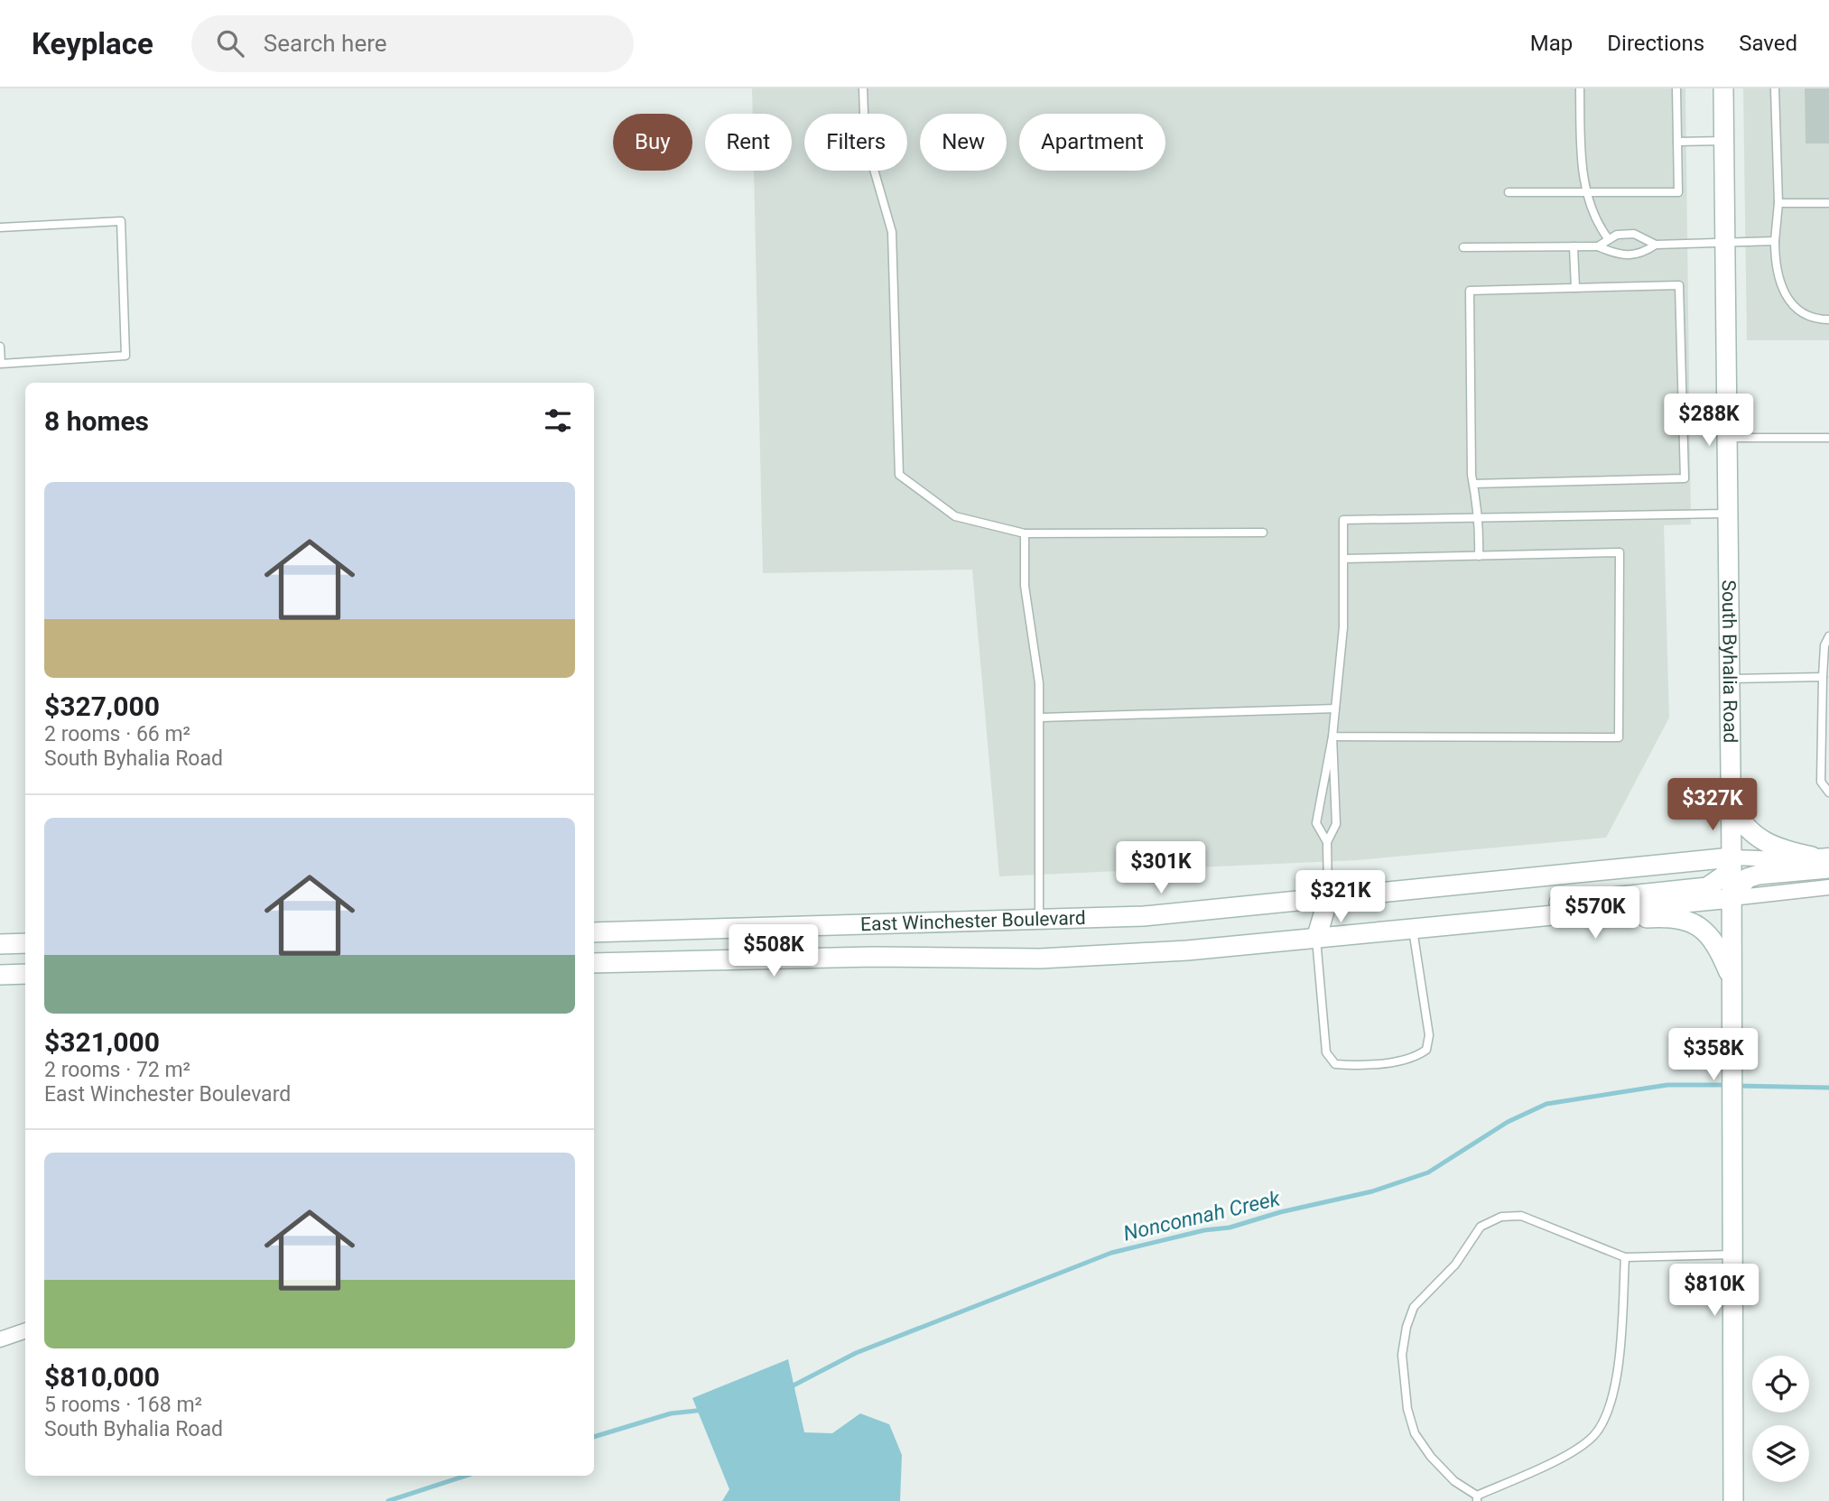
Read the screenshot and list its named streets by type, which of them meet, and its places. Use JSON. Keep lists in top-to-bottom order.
{
  "streets": {
    "main road": ["South Byhalia Road", "East Winchester Boulevard"]
  },
  "crossings": [
    ["South Byhalia Road", "East Winchester Boulevard"]
  ],
  "water": ["Nonconnah Creek"],
  "page": {
    "header": "Keyplace",
    "search": "Search here",
    "nav": ["Map", "Directions", "Saved"],
    "chip": [
      "Buy",
      "Rent",
      "Filters",
      "New",
      "Apartment"
    ],
    "heading": "8 homes",
    "price": [
      "$288K",
      "$327K",
      "$301K",
      "$321K",
      "$570K",
      "$508K",
      "$358K",
      "$810K"
    ],
    "list": [
      {
        "name": "$327,000",
        "note": "2 rooms · 66 m² · South Byhalia Road"
      },
      {
        "name": "$321,000",
        "note": "2 rooms · 72 m² · East Winchester Boulevard"
      },
      {
        "name": "$810,000",
        "note": "5 rooms · 168 m² · South Byhalia Road"
      }
    ]
  }
}
